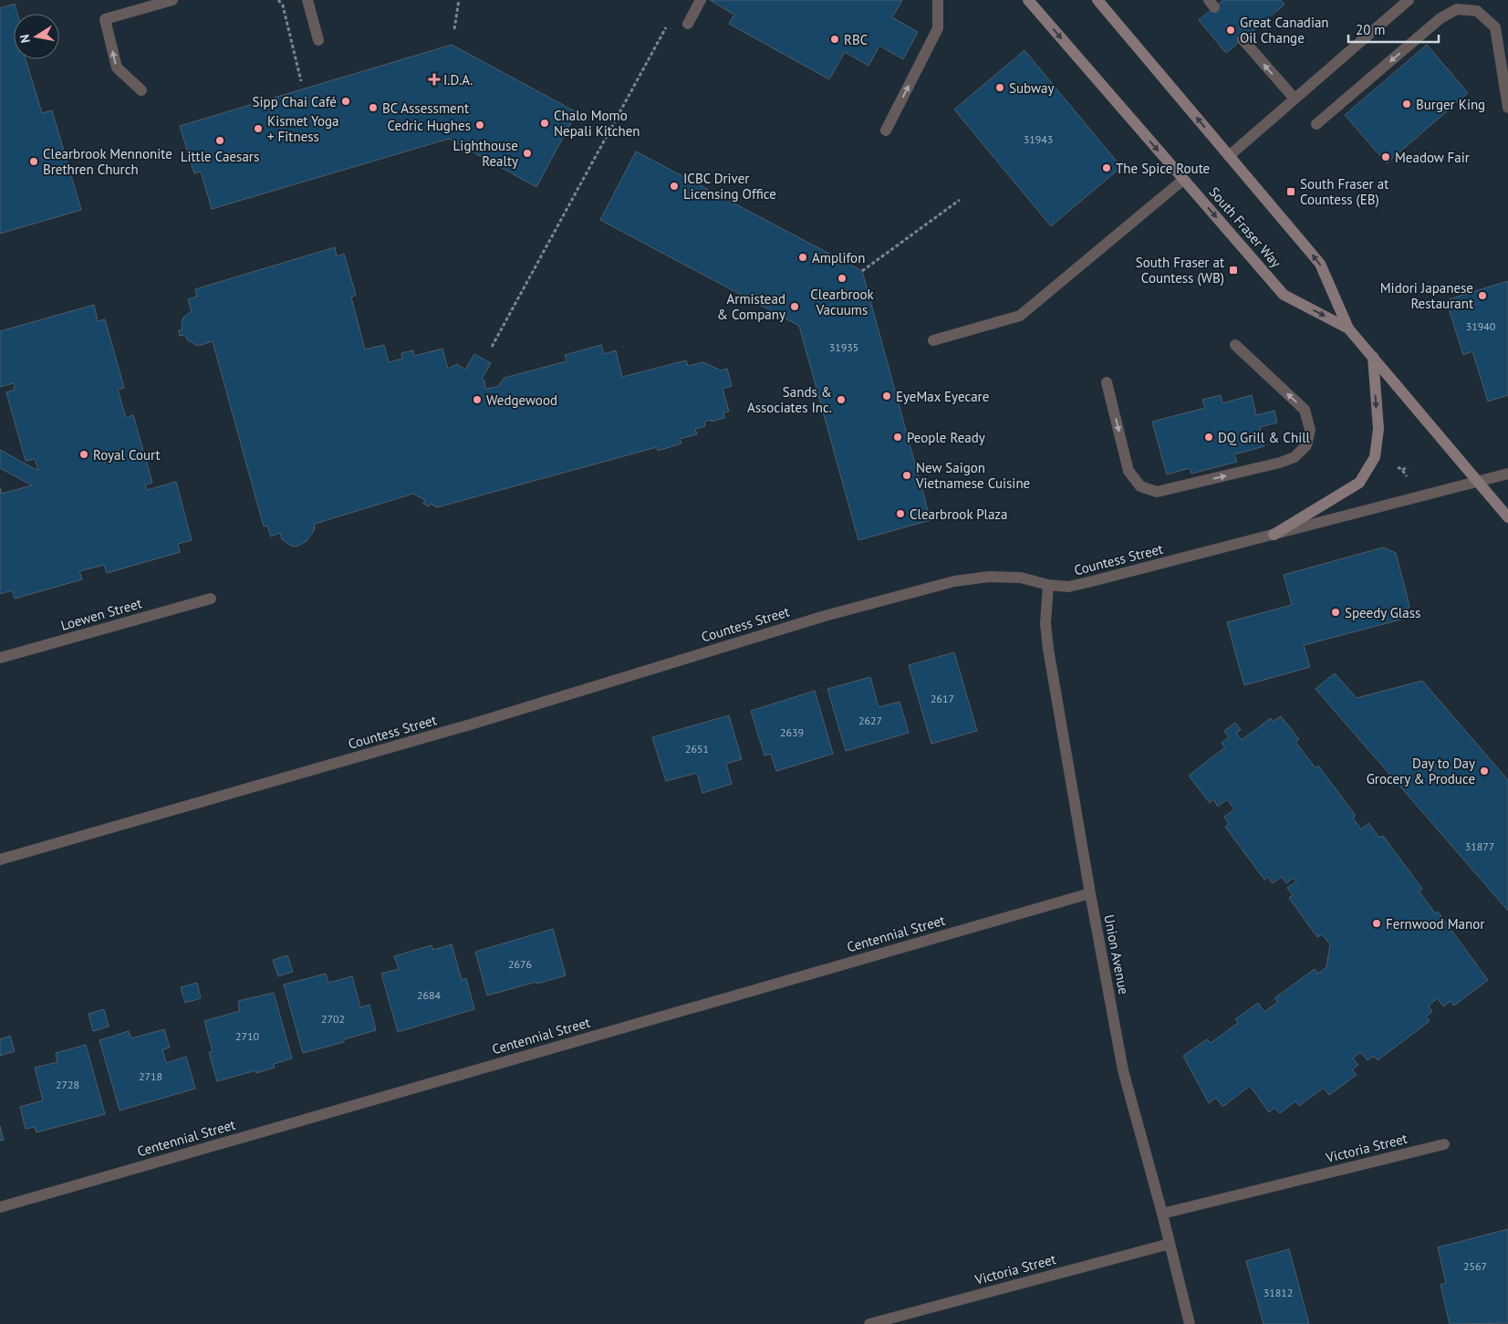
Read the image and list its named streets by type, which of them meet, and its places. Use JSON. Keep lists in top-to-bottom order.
{
  "streets": {
    "main road": ["South Fraser Way"],
    "street": [
      "Countess Street",
      "Loewen Street",
      "Centennial Street",
      "Union Avenue",
      "Victoria Street"
    ]
  },
  "crossings": [
    ["South Fraser Way", "Countess Street"],
    ["Countess Street", "Union Avenue"],
    ["Centennial Street", "Union Avenue"],
    ["Union Avenue", "Victoria Street"]
  ],
  "places": {
    "other": [
      "Great Canadian Oil Change",
      "RBC",
      "Subway",
      "Sipp Chai Café",
      "Burger King",
      "BC Assessment",
      "Chalo Momo Nepali Kitchen",
      "Cedric Hughes",
      "Kismet Yoga + Fitness",
      "Little Caesars",
      "Lighthouse Realty",
      "Meadow Fair",
      "Clearbrook Mennonite Brethren Church",
      "The Spice Route",
      "ICBC Driver Licensing Office",
      "Amplifon",
      "Clearbrook Vacuums",
      "Midori Japanese Restaurant",
      "Armistead & Company",
      "EyeMax Eyecare",
      "Wedgewood",
      "Sands & Associates Inc.",
      "People Ready",
      "DQ Grill & Chill",
      "Royal Court",
      "New Saigon Vietnamese Cuisine",
      "Clearbrook Plaza",
      "Speedy Glass",
      "Day to Day Grocery & Produce",
      "Fernwood Manor"
    ],
    "health": ["I.D.A."],
    "transit": ["South Fraser at Countess (EB)", "South Fraser at Countess (WB)"]
  },
  "house_numbers": [
    "31943",
    "31940",
    "31935",
    "2617",
    "2627",
    "2639",
    "2651",
    "31877",
    "2676",
    "2684",
    "2702",
    "2710",
    "2718",
    "2728",
    "2567",
    "31812"
  ],
  "scale_bar": "20 m",
  "north": "left"
}
